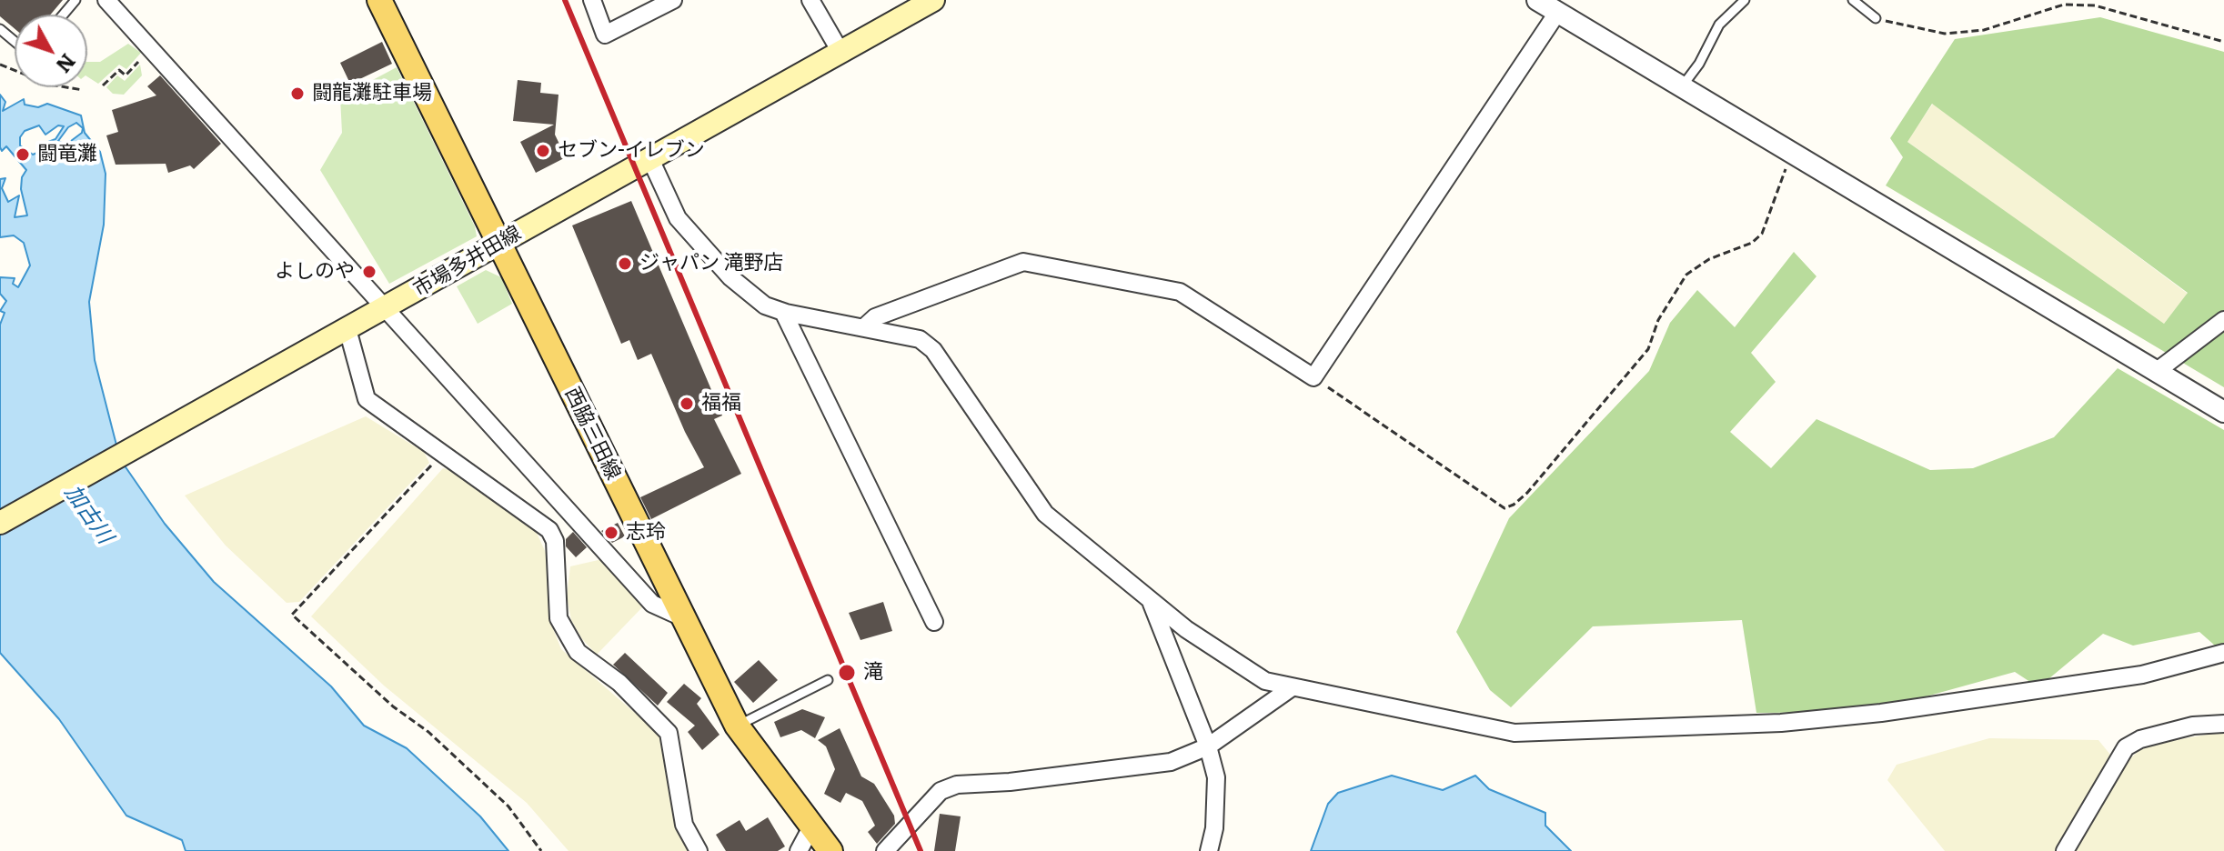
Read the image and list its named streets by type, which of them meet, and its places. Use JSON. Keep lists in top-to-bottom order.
{
  "streets": {
    "main road": ["市場多井田線", "西脇三田線"]
  },
  "crossings": [
    ["市場多井田線", "西脇三田線"]
  ],
  "water": ["加古川"],
  "places": [
    "闘龍灘駐車場",
    "セブン-イレブン",
    "闘竜灘",
    "ジャパン 滝野店",
    "よしのや",
    "福福",
    "志玲",
    "滝"
  ],
  "north": "bottom right"
}
